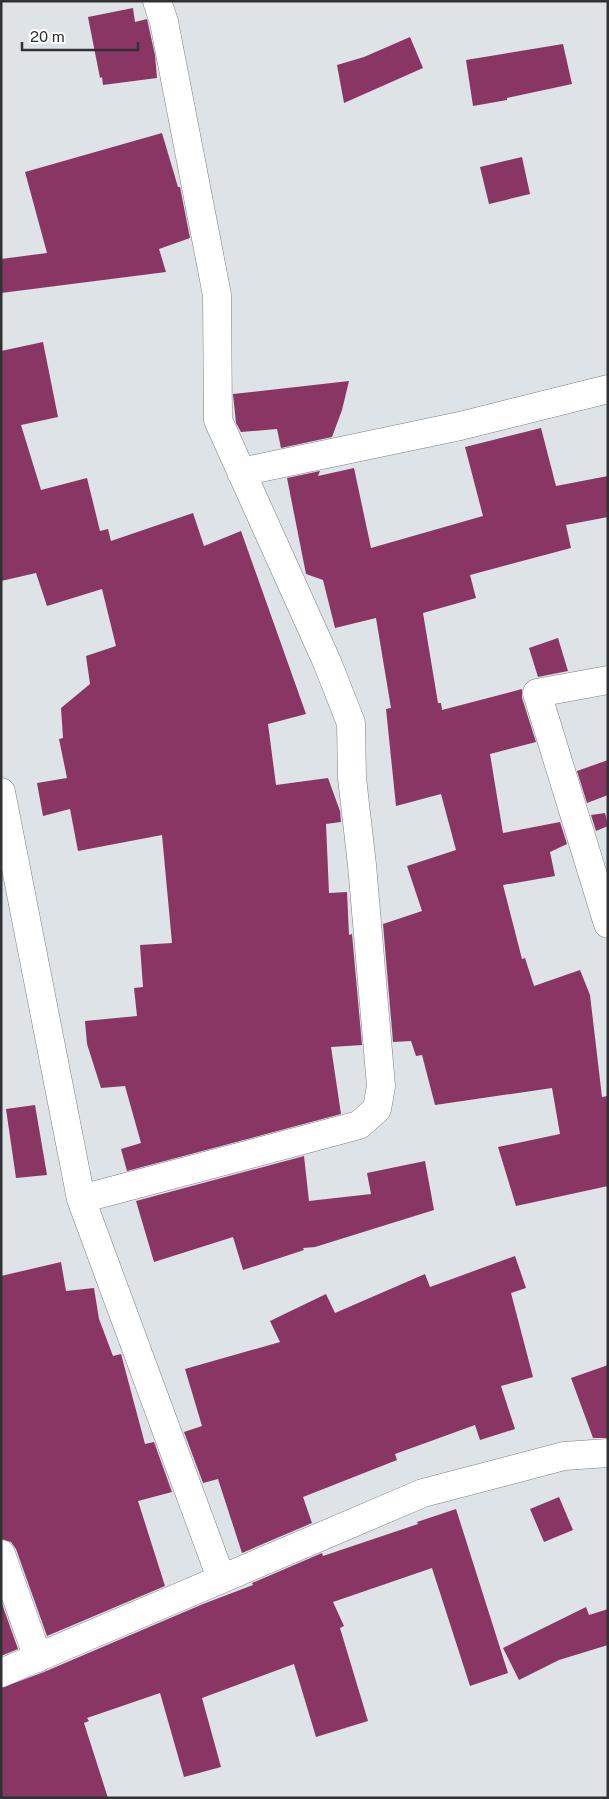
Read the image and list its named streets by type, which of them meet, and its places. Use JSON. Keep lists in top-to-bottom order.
{
  "scale_bar": "20 m"
}
